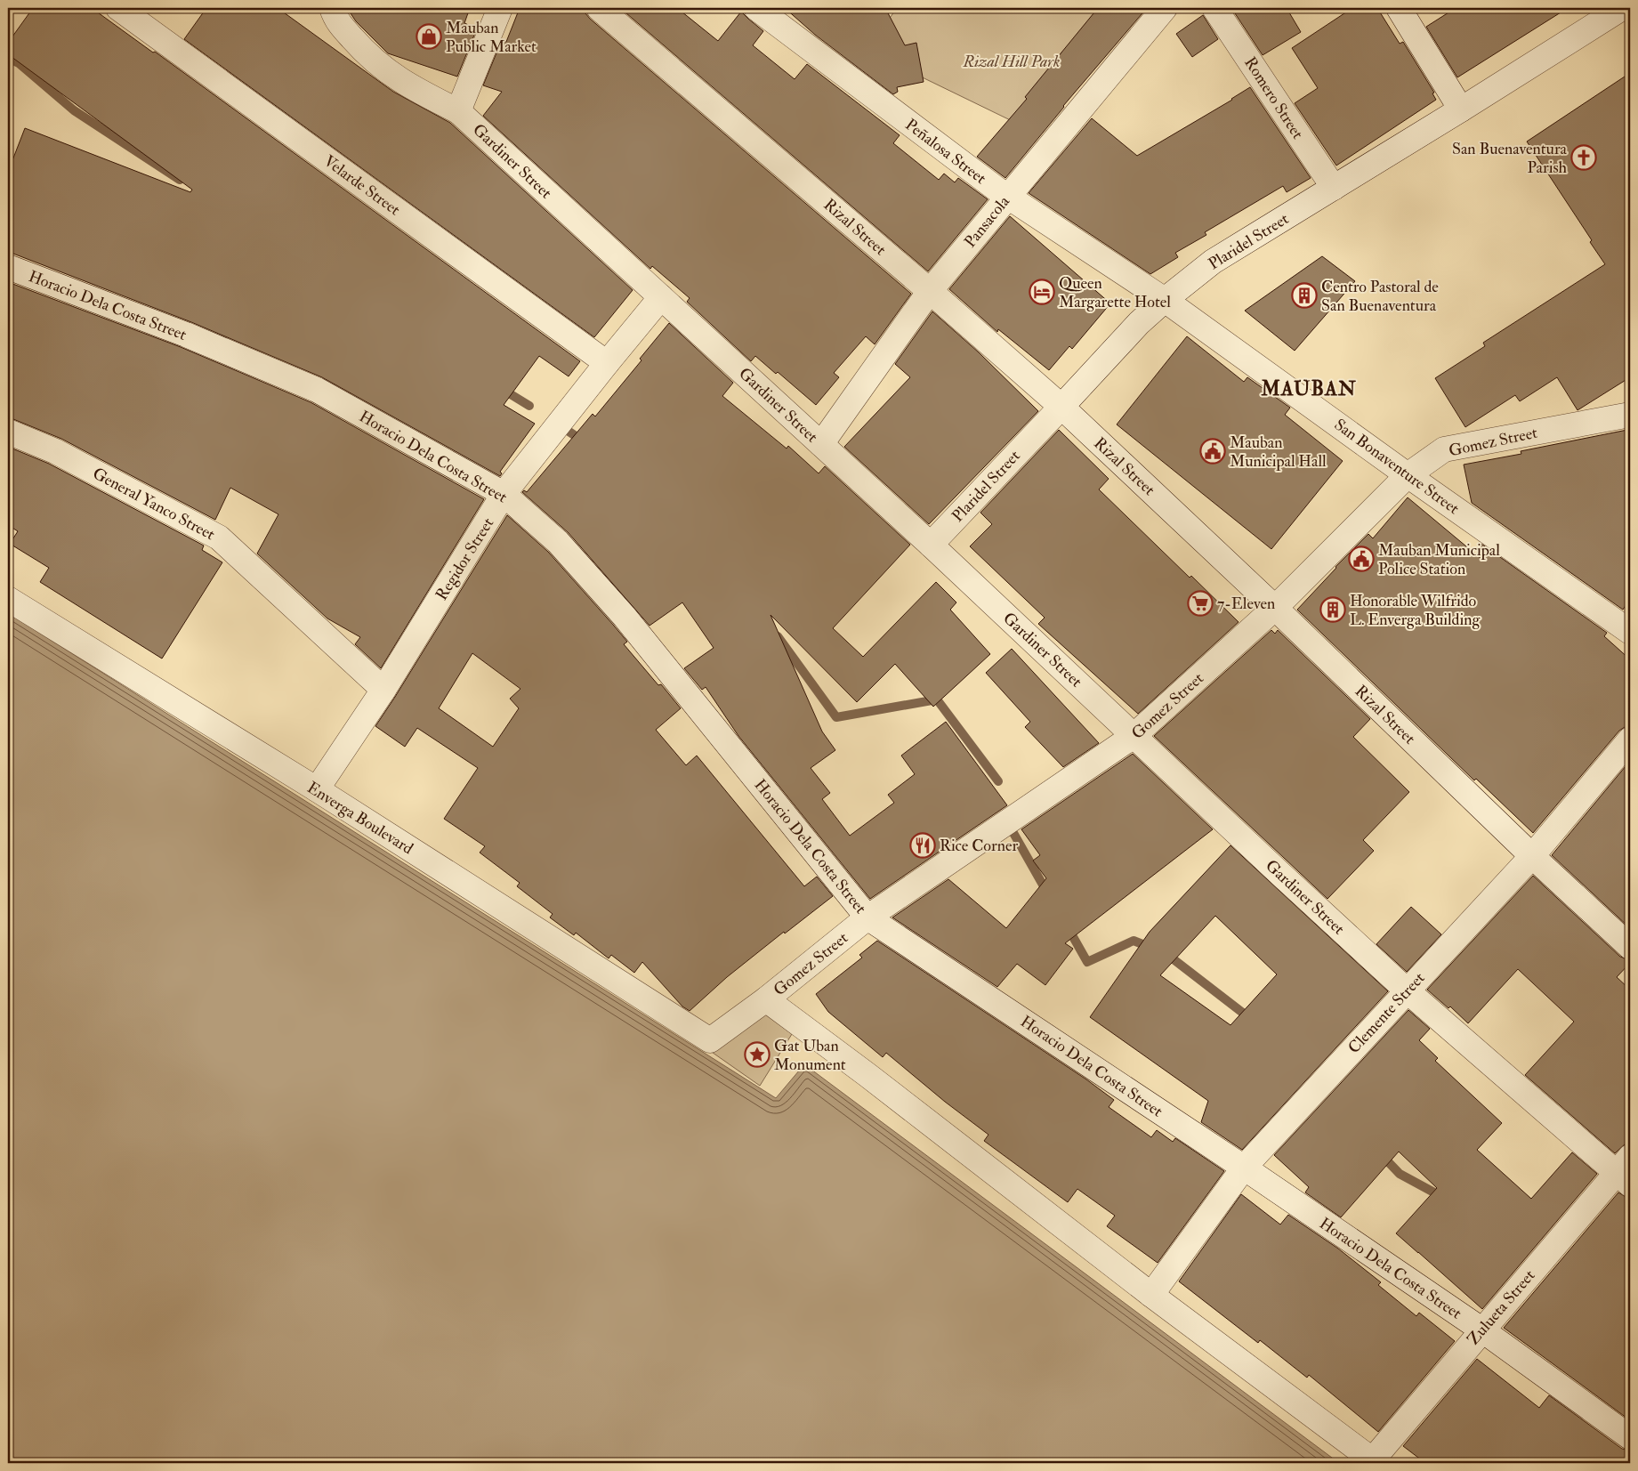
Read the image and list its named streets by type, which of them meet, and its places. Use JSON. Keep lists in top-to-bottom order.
{
  "streets": {
    "street": [
      "Romero Street",
      "Peñalosa Street",
      "Gardiner Street",
      "Velarde Street",
      "Pansacola",
      "Rizal Street",
      "Plaridel Street",
      "Horacio Dela Costa Street",
      "Gomez Street",
      "San Bonaventure Street",
      "General Yanco Street",
      "Regidor Street",
      "Enverga Boulevard",
      "Clemente Street",
      "Zulueta Street"
    ]
  },
  "crossings": [
    ["Romero Street", "Plaridel Street"],
    ["Peñalosa Street", "Pansacola"],
    ["Peñalosa Street", "Plaridel Street"],
    ["Peñalosa Street", "San Bonaventure Street"],
    ["Gardiner Street", "Pansacola"],
    ["Gardiner Street", "Plaridel Street"],
    ["Gardiner Street", "Gomez Street"],
    ["Gardiner Street", "Regidor Street"],
    ["Gardiner Street", "Clemente Street"],
    ["Gardiner Street", "Zulueta Street"],
    ["Velarde Street", "Regidor Street"],
    ["Pansacola", "Rizal Street"],
    ["Rizal Street", "Plaridel Street"],
    ["Rizal Street", "Gomez Street"],
    ["Rizal Street", "Clemente Street"],
    ["Plaridel Street", "San Bonaventure Street"],
    ["Horacio Dela Costa Street", "Gomez Street"],
    ["Horacio Dela Costa Street", "Regidor Street"],
    ["Horacio Dela Costa Street", "Clemente Street"],
    ["Horacio Dela Costa Street", "Zulueta Street"],
    ["Gomez Street", "San Bonaventure Street"],
    ["Gomez Street", "Enverga Boulevard"],
    ["General Yanco Street", "Regidor Street"],
    ["Regidor Street", "Enverga Boulevard"]
  ],
  "districts": ["MAUBAN"],
  "parks": ["Rizal Hill Park"],
  "places": {
    "shop": ["Mauban Public Market"],
    "church": ["San Buenaventura Parish"],
    "hotel": ["Queen Margarette Hotel"],
    "building": ["Centro Pastoral de San Buenaventura", "Honorable Wilfrido L. Enverga Building"],
    "public building": ["Mauban Municipal Hall", "Mauban Municipal Police Station"],
    "supermarket": ["7-Eleven"],
    "restaurant": ["Rice Corner"],
    "place": ["Gat Uban Monument"]
  }
}
